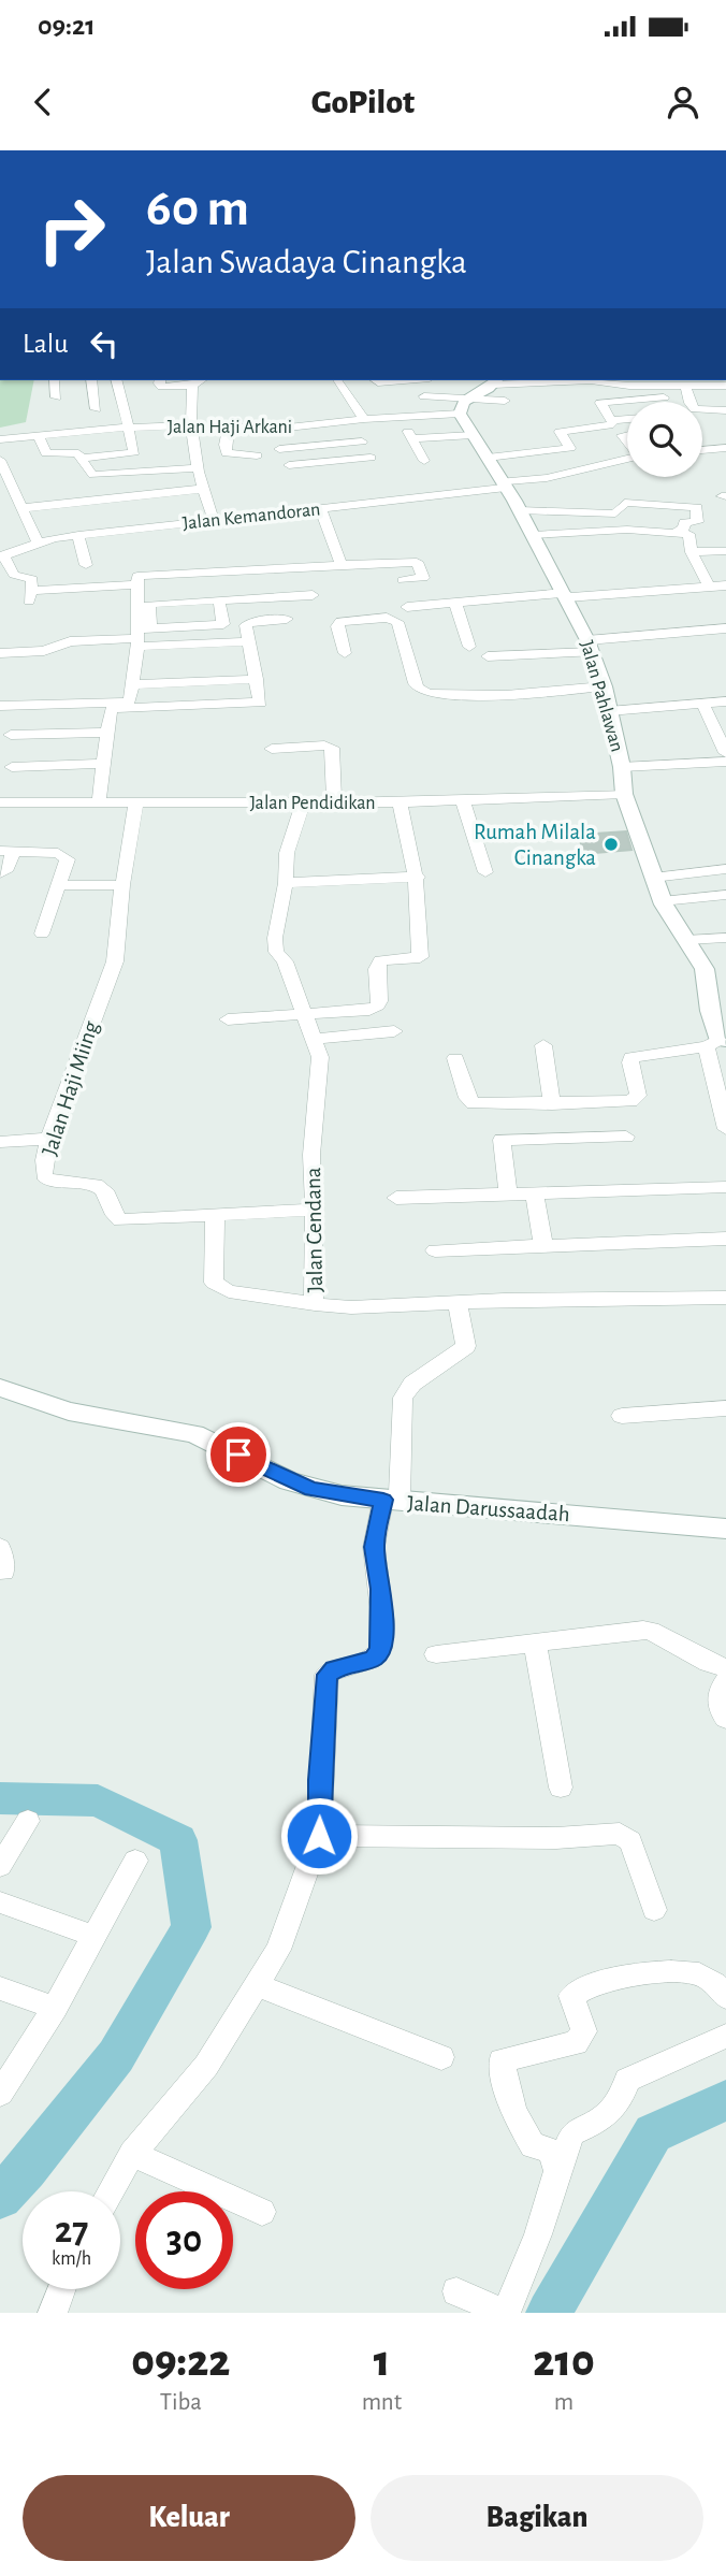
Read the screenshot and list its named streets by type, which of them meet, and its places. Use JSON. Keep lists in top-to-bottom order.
{
  "streets": {
    "street": [
      "Jalan Haji Arkani",
      "Jalan Kemandoran",
      "Jalan Pahlawan",
      "Jalan Pendidikan",
      "Jalan Haji Miing",
      "Jalan Cendana",
      "Jalan Darussaadah"
    ]
  },
  "crossings": [
    ["Jalan Haji Arkani", "Jalan Pahlawan"],
    ["Jalan Kemandoran", "Jalan Pahlawan"],
    ["Jalan Pahlawan", "Jalan Pendidikan"],
    ["Jalan Pendidikan", "Jalan Haji Miing"],
    ["Jalan Pendidikan", "Jalan Cendana"],
    ["Jalan Haji Miing", "Jalan Cendana"]
  ],
  "places": ["Rumah Milala Cinangka"],
  "page": {
    "status": "09:21",
    "header": "GoPilot",
    "turn": ["60 m", "Jalan Swadaya Cinangka"],
    "then": "Lalu",
    "speed": "27 km/h",
    "limit": "30",
    "eta": [
      "09:22",
      "Tiba",
      "1",
      "mnt",
      "210",
      "m"
    ],
    "buttons": ["Keluar", "Bagikan"]
  }
}
